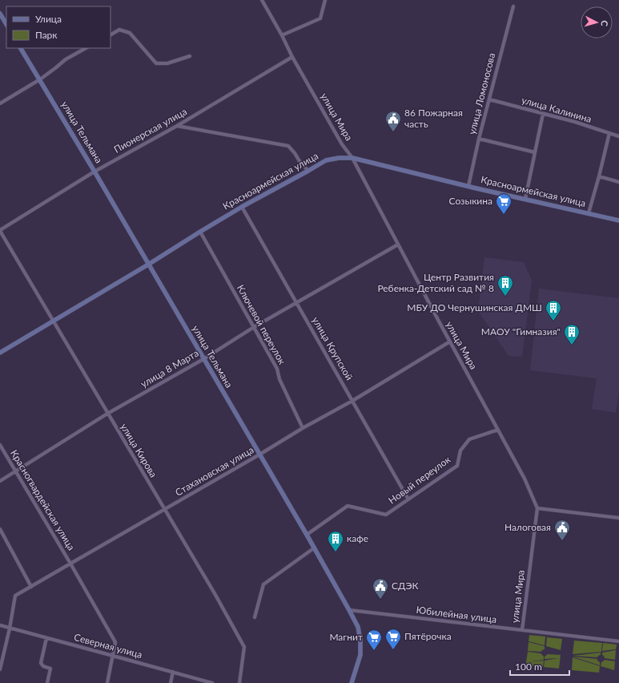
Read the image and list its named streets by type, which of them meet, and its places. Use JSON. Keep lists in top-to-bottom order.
{
  "streets": {
    "street": [
      "улица Ломоносова",
      "улица Калинина",
      "улица Мира",
      "Пионерская улица",
      "улица Тельмана",
      "Красноармейская улица",
      "Ключевой переулок",
      "улица Крупской",
      "улица 8 Марта",
      "улица Кирова",
      "Стахановская улица",
      "Новый переулок",
      "Красногвардейская улица",
      "Юбилейная улица",
      "Северная улица"
    ]
  },
  "crossings": [
    ["улица Ломоносова", "улица Калинина"],
    ["улица Ломоносова", "Красноармейская улица"],
    ["улица Мира", "Пионерская улица"],
    ["улица Мира", "Красноармейская улица"],
    ["улица Мира", "улица 8 Марта"],
    ["улица Мира", "Стахановская улица"],
    ["улица Мира", "Новый переулок"],
    ["улица Мира", "Юбилейная улица"],
    ["Пионерская улица", "улица Тельмана"],
    ["Пионерская улица", "улица Кирова"],
    ["улица Тельмана", "Красноармейская улица"],
    ["улица Тельмана", "улица 8 Марта"],
    ["улица Тельмана", "Стахановская улица"],
    ["улица Тельмана", "Новый переулок"],
    ["улица Тельмана", "Юбилейная улица"],
    ["Красноармейская улица", "Ключевой переулок"],
    ["Красноармейская улица", "улица Крупской"],
    ["Красноармейская улица", "улица Кирова"],
    ["Ключевой переулок", "улица 8 Марта"],
    ["Ключевой переулок", "Стахановская улица"],
    ["улица Крупской", "улица 8 Марта"],
    ["улица Крупской", "Стахановская улица"],
    ["улица Крупской", "Новый переулок"],
    ["улица 8 Марта", "улица Кирова"],
    ["улица 8 Марта", "Красногвардейская улица"],
    ["улица Кирова", "Стахановская улица"],
    ["Стахановская улица", "Красногвардейская улица"],
    ["Стахановская улица", "Северная улица"],
    ["Красногвардейская улица", "Северная улица"]
  ],
  "places": {
    "public building": ["86 Пожарная часть", "Налоговая", "СДЭК"],
    "supermarket": ["Созыкина", "Пятёрочка", "Магнит"],
    "building": [
      "Центр Развития Ребенка-Детский сад № 8",
      "МБУ ДО Чернушинская ДМШ",
      "МАОУ \"Гимназия\"",
      "кафе"
    ]
  },
  "legend": ["Улица", "Парк"],
  "scale_bar": "100 m",
  "north": "right"
}
